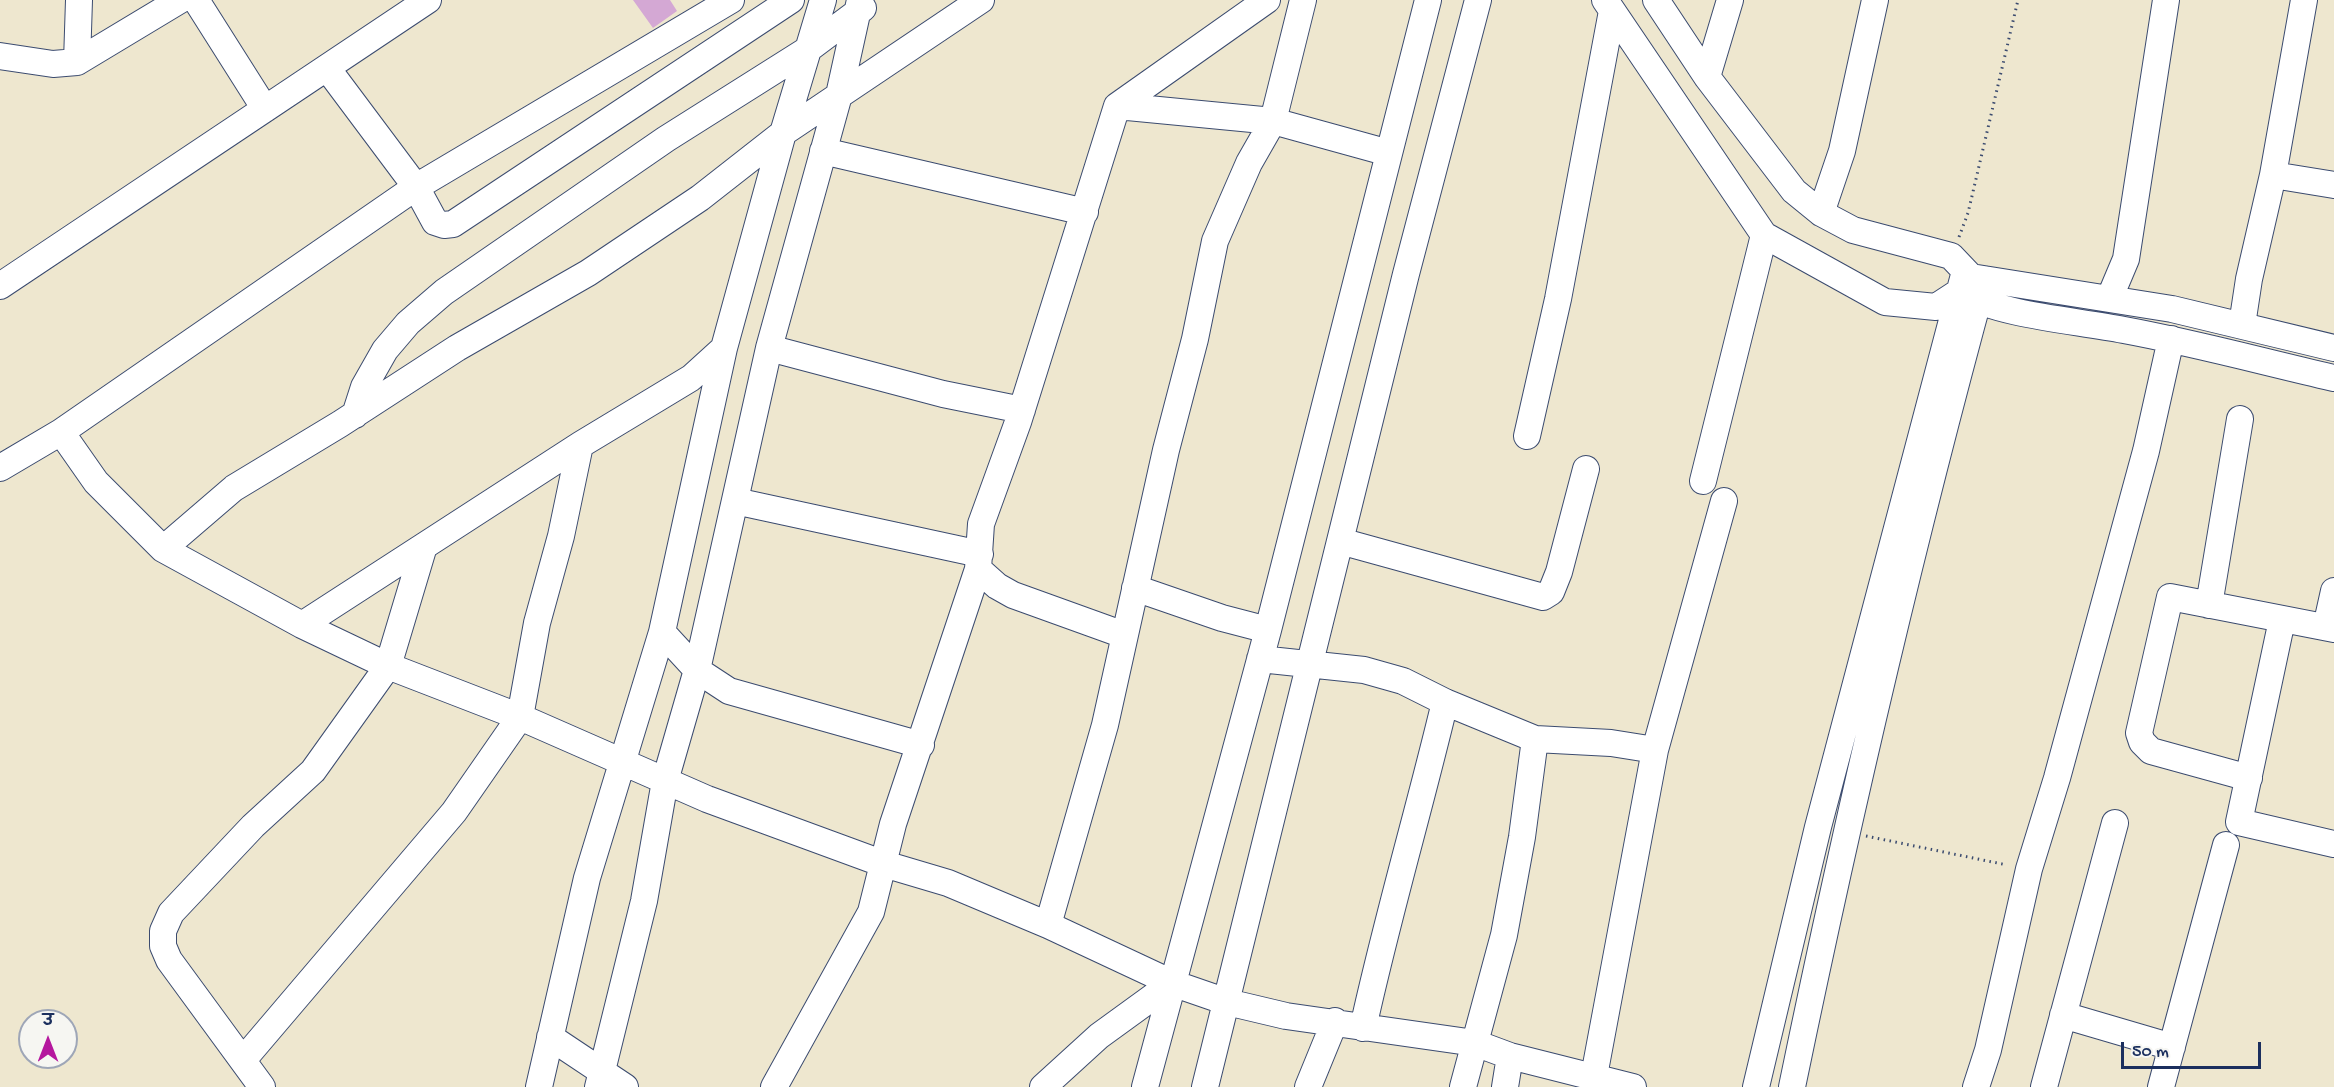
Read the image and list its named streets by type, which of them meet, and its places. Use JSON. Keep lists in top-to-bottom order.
{
  "scale_bar": "50 m",
  "north": "top"
}
